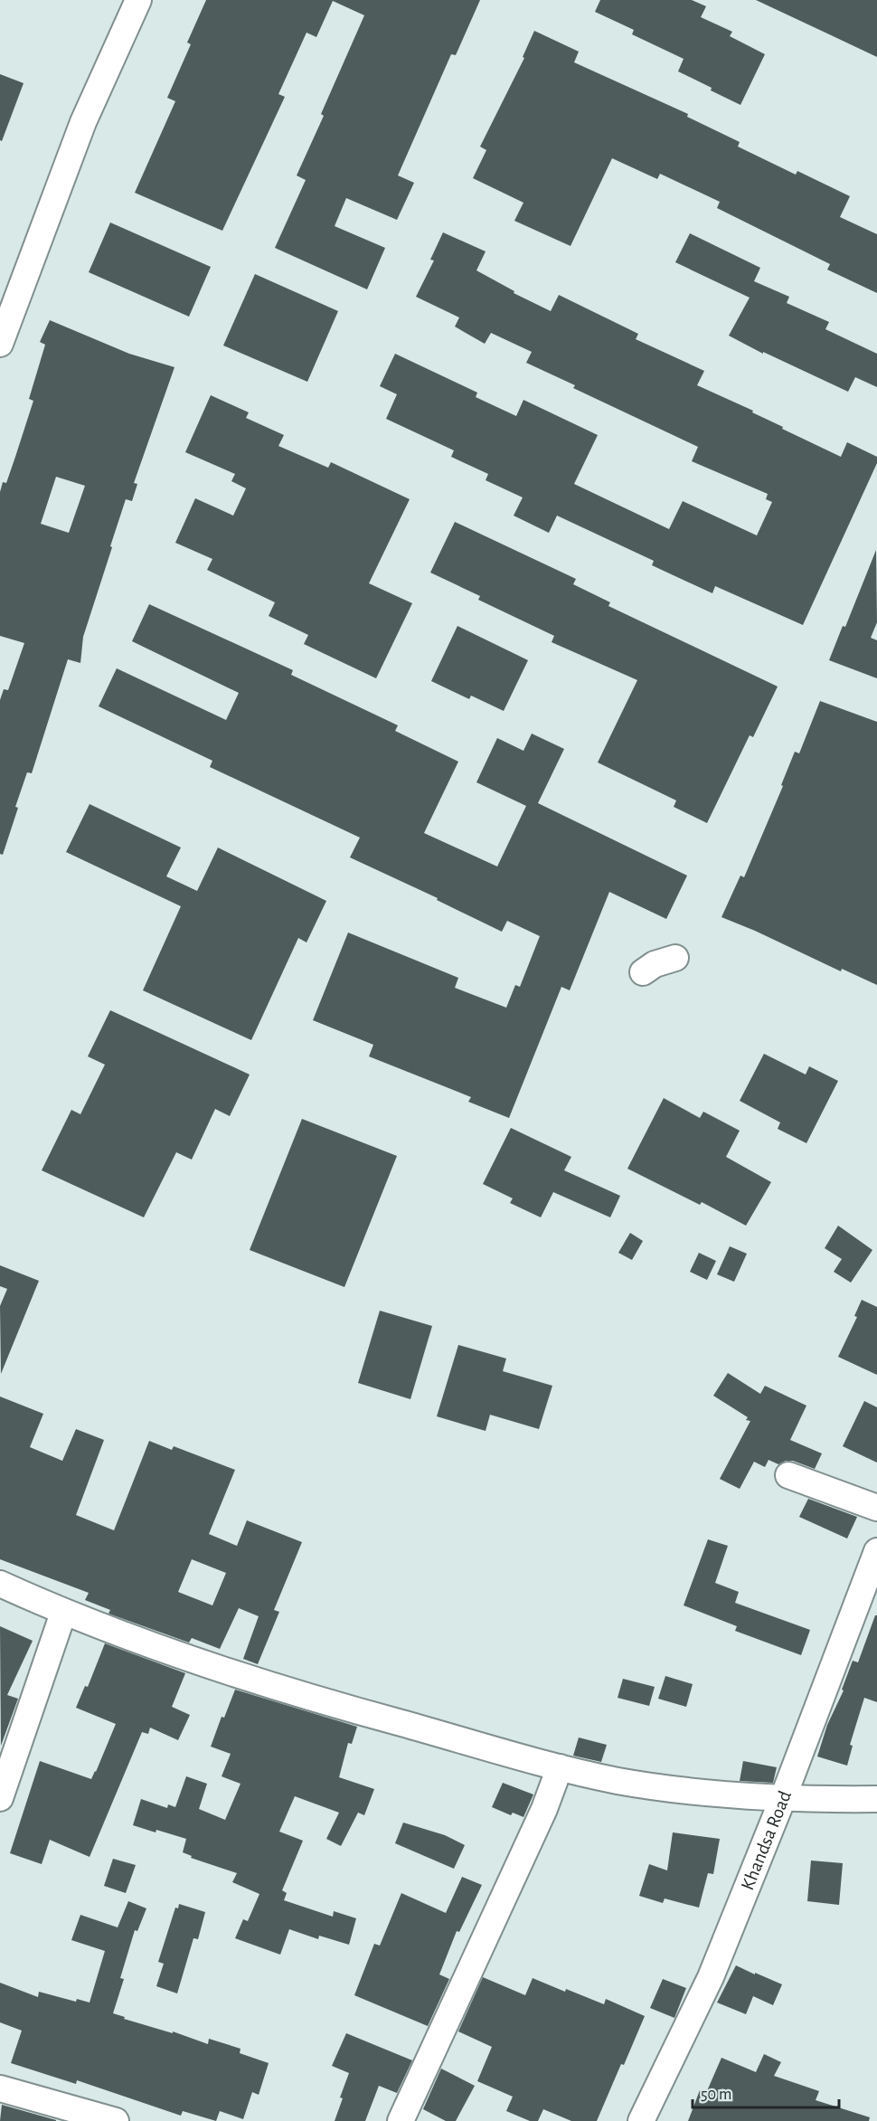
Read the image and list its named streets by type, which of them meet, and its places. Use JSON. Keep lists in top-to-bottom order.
{
  "streets": {
    "street": ["Khandsa Road"]
  },
  "scale_bar": "50 m"
}
